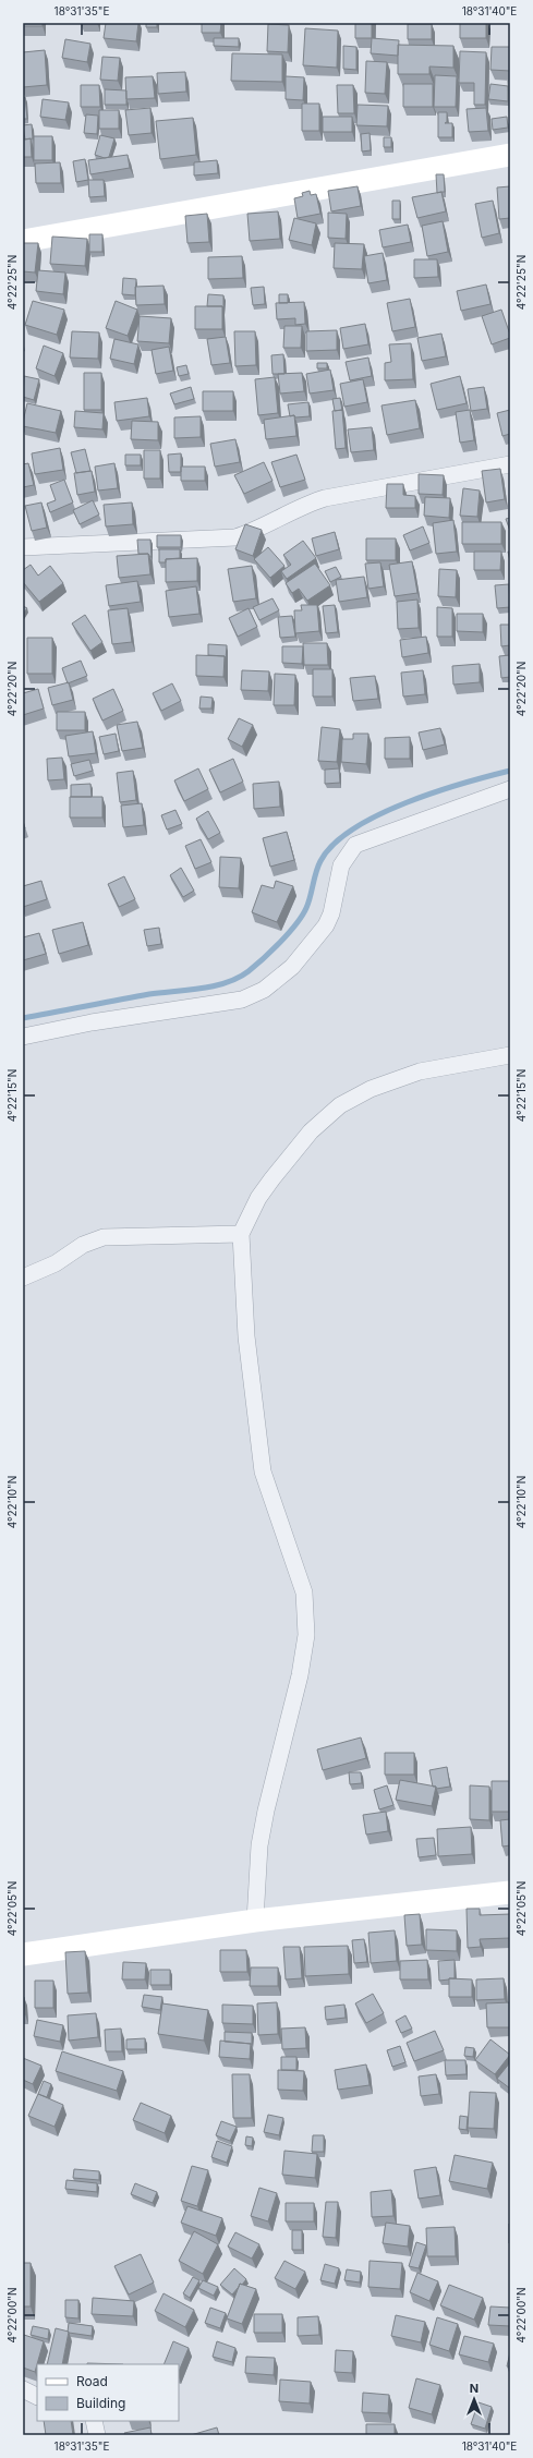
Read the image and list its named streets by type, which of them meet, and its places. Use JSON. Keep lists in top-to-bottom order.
{
  "legend": ["Road", "Building"],
  "north": "top",
  "coordinates": [
    "18°31'35\"E",
    "18°31'40\"E",
    "4°22'25\"N",
    "4°22'20\"N",
    "4°22'15\"N",
    "4°22'10\"N",
    "4°22'05\"N",
    "4°22'00\"N"
  ]
}
